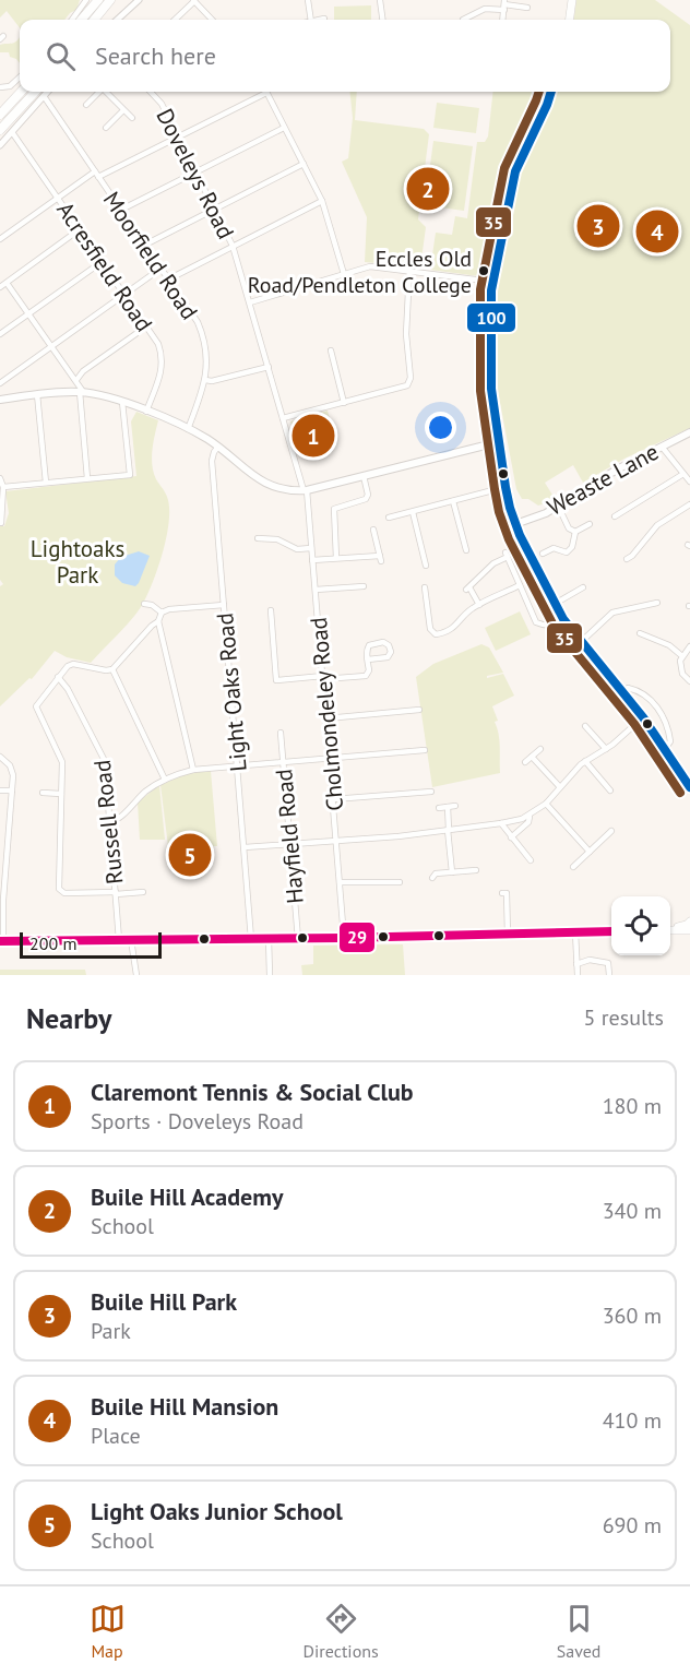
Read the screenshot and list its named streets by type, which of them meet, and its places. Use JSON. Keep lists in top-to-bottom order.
{
  "streets": {
    "main road": ["Weaste Lane"],
    "street": [
      "Doveleys Road",
      "Moorfield Road",
      "Acresfield Road",
      "Light Oaks Road",
      "Cholmondeley Road",
      "Russell Road",
      "Hayfield Road"
    ]
  },
  "crossings": [
    ["Doveleys Road", "Cholmondeley Road"]
  ],
  "parks": ["Lightoaks Park"],
  "places": ["Eccles Old Road/Pendleton College"],
  "lines": ["transit line 100", "transit line 35", "transit line 29"],
  "scale_bar": "200 m",
  "page": {
    "search": "Search here",
    "pins": [
      "2",
      "3",
      "4",
      "1",
      "5"
    ],
    "scale": "200 m",
    "heading": ["Nearby", "5 results"],
    "list": [
      {
        "mark": "1",
        "name": "Claremont Tennis & Social Club",
        "note": "Sports · Doveleys Road",
        "value": "180 m"
      },
      {
        "mark": "2",
        "name": "Buile Hill Academy",
        "note": "School",
        "value": "340 m"
      },
      {
        "mark": "3",
        "name": "Buile Hill Park",
        "note": "Park",
        "value": "360 m"
      },
      {
        "mark": "4",
        "name": "Buile Hill Mansion",
        "note": "Place",
        "value": "410 m"
      },
      {
        "mark": "5",
        "name": "Light Oaks Junior School",
        "note": "School",
        "value": "690 m"
      }
    ],
    "nav": ["Map", "Directions", "Saved"]
  }
}
